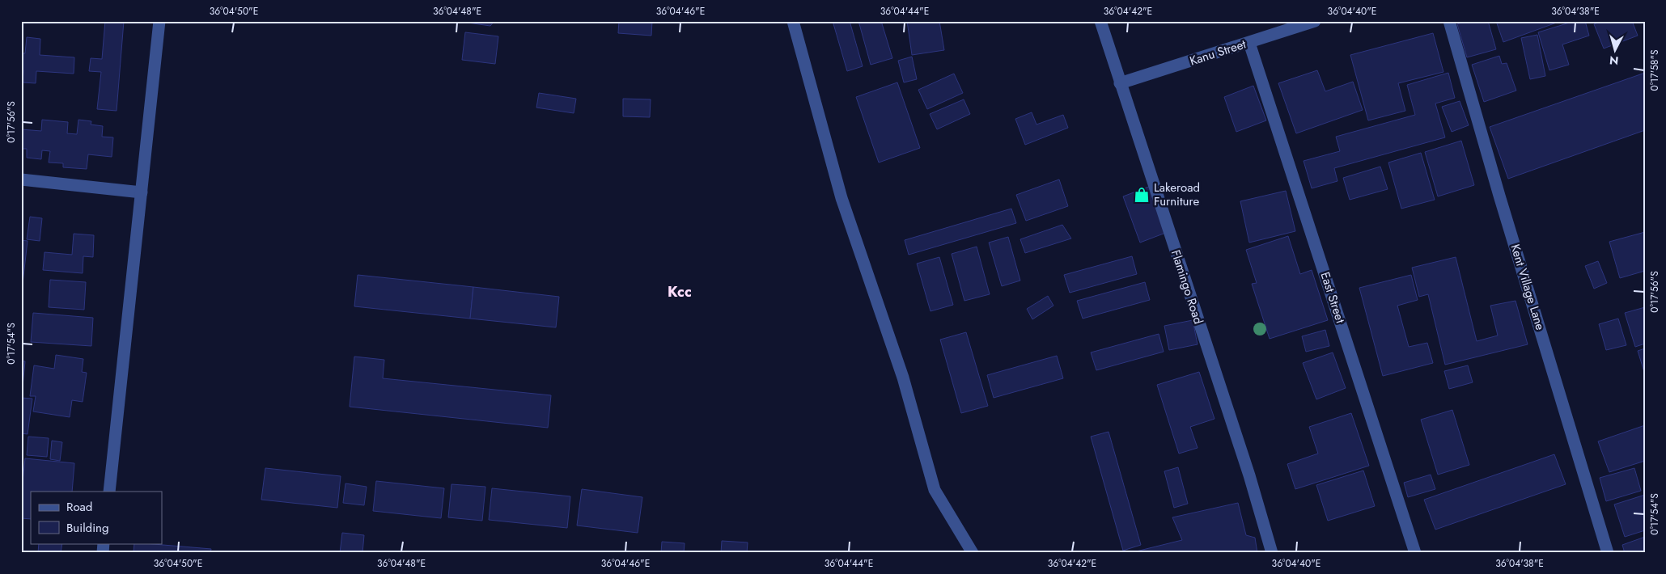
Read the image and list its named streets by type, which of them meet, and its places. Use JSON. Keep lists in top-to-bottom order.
{
  "streets": {
    "street": [
      "Kanu Street",
      "Flamingo Road",
      "Kent Village Lane",
      "East Street"
    ]
  },
  "crossings": [
    ["Kanu Street", "Flamingo Road"],
    ["Kanu Street", "East Street"]
  ],
  "districts": ["Kcc"],
  "places": {
    "shop": ["Lakeroad Furniture"]
  },
  "legend": ["Road", "Building"],
  "north": "bottom",
  "coordinates": [
    "36°04'50\"E",
    "36°04'48\"E",
    "36°04'46\"E",
    "36°04'44\"E",
    "36°04'42\"E",
    "36°04'40\"E",
    "36°04'38\"E",
    "0°17'58\"S",
    "0°17'56\"S",
    "0°17'54\"S"
  ]
}
